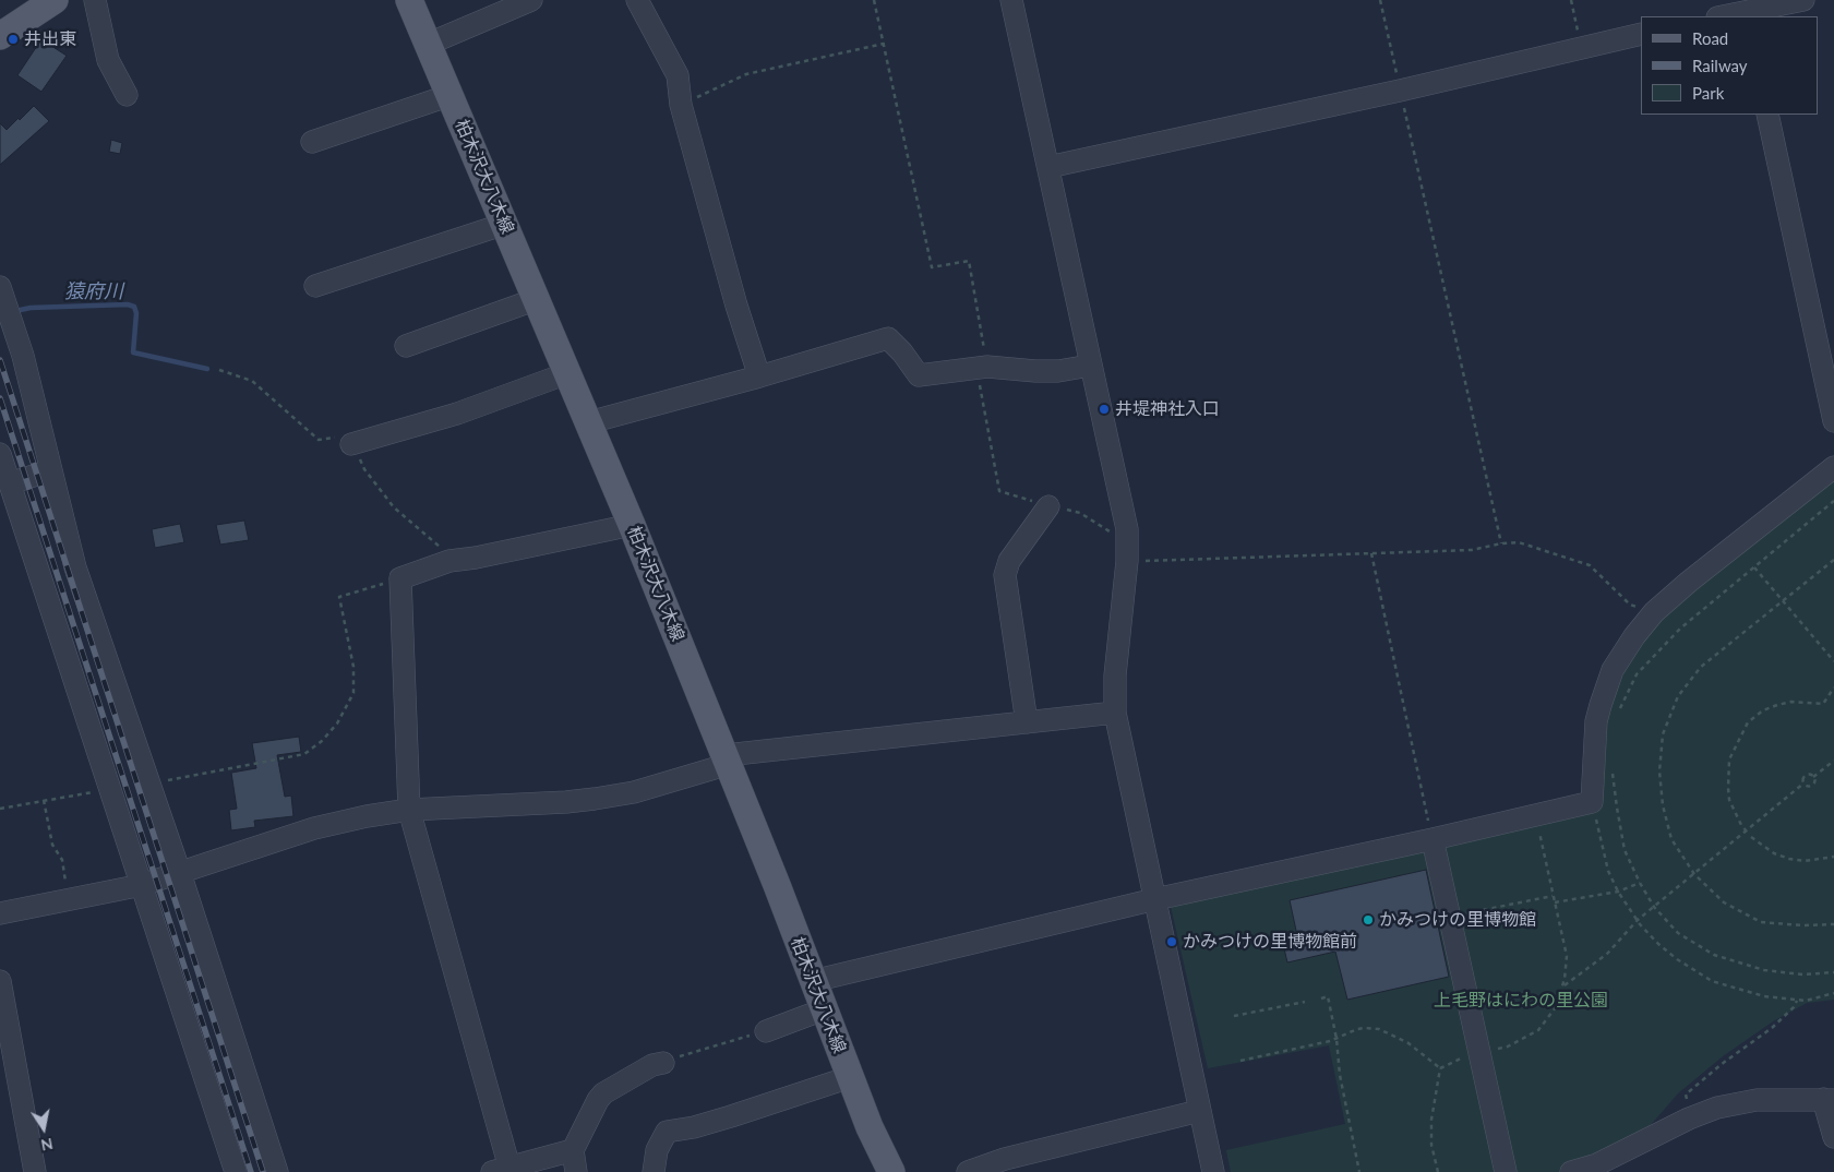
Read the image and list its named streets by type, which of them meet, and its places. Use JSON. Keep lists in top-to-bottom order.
{
  "streets": {
    "main road": ["柏木沢大八木線"]
  },
  "water": ["猿府川"],
  "parks": ["上毛野はにわの里公園"],
  "places": [
    "井出東",
    "井堤神社入口",
    "かみつけの里博物館",
    "かみつけの里博物館前"
  ],
  "legend": ["Road", "Railway", "Park"],
  "north": "bottom"
}
